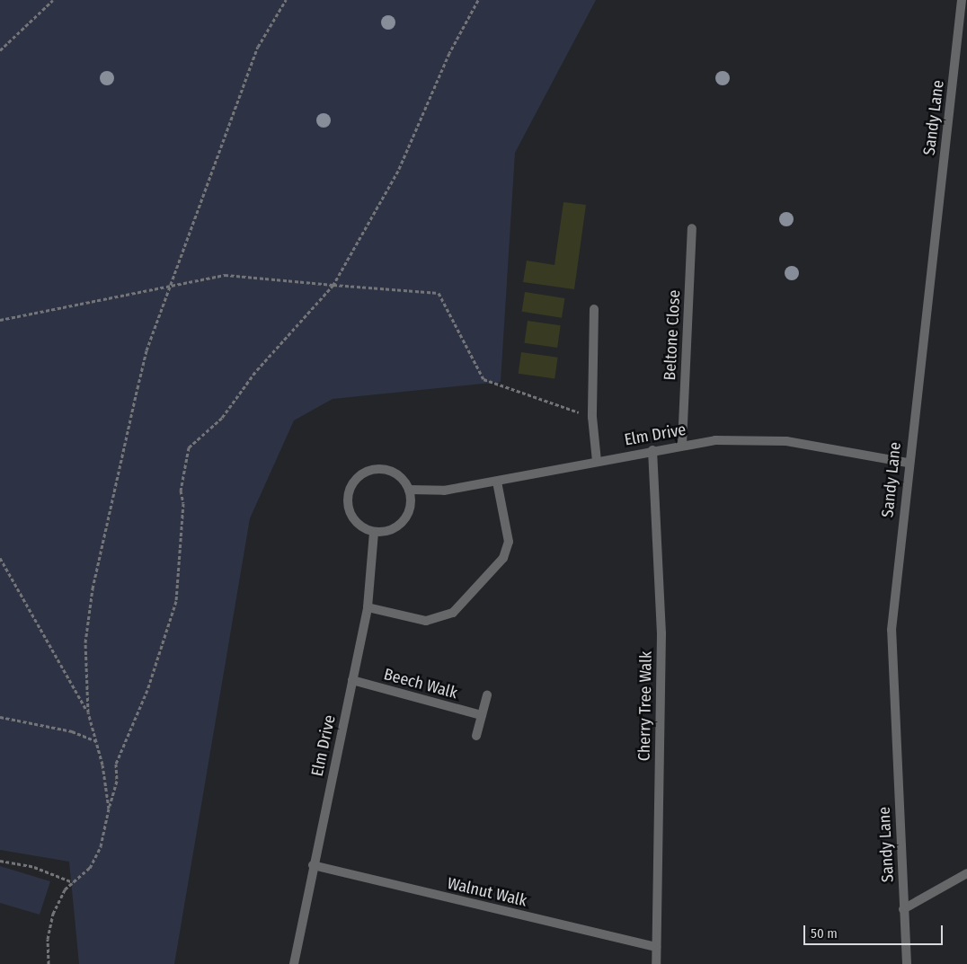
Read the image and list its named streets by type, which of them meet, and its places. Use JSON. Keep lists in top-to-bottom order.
{
  "streets": {
    "street": [
      "Sandy Lane",
      "Beltone Close",
      "Elm Drive",
      "Beech Walk",
      "Cherry Tree Walk",
      "Walnut Walk"
    ]
  },
  "crossings": [
    ["Sandy Lane", "Elm Drive"],
    ["Beltone Close", "Elm Drive"],
    ["Elm Drive", "Beech Walk"],
    ["Elm Drive", "Cherry Tree Walk"],
    ["Elm Drive", "Walnut Walk"],
    ["Cherry Tree Walk", "Walnut Walk"]
  ],
  "scale_bar": "50 m"
}
